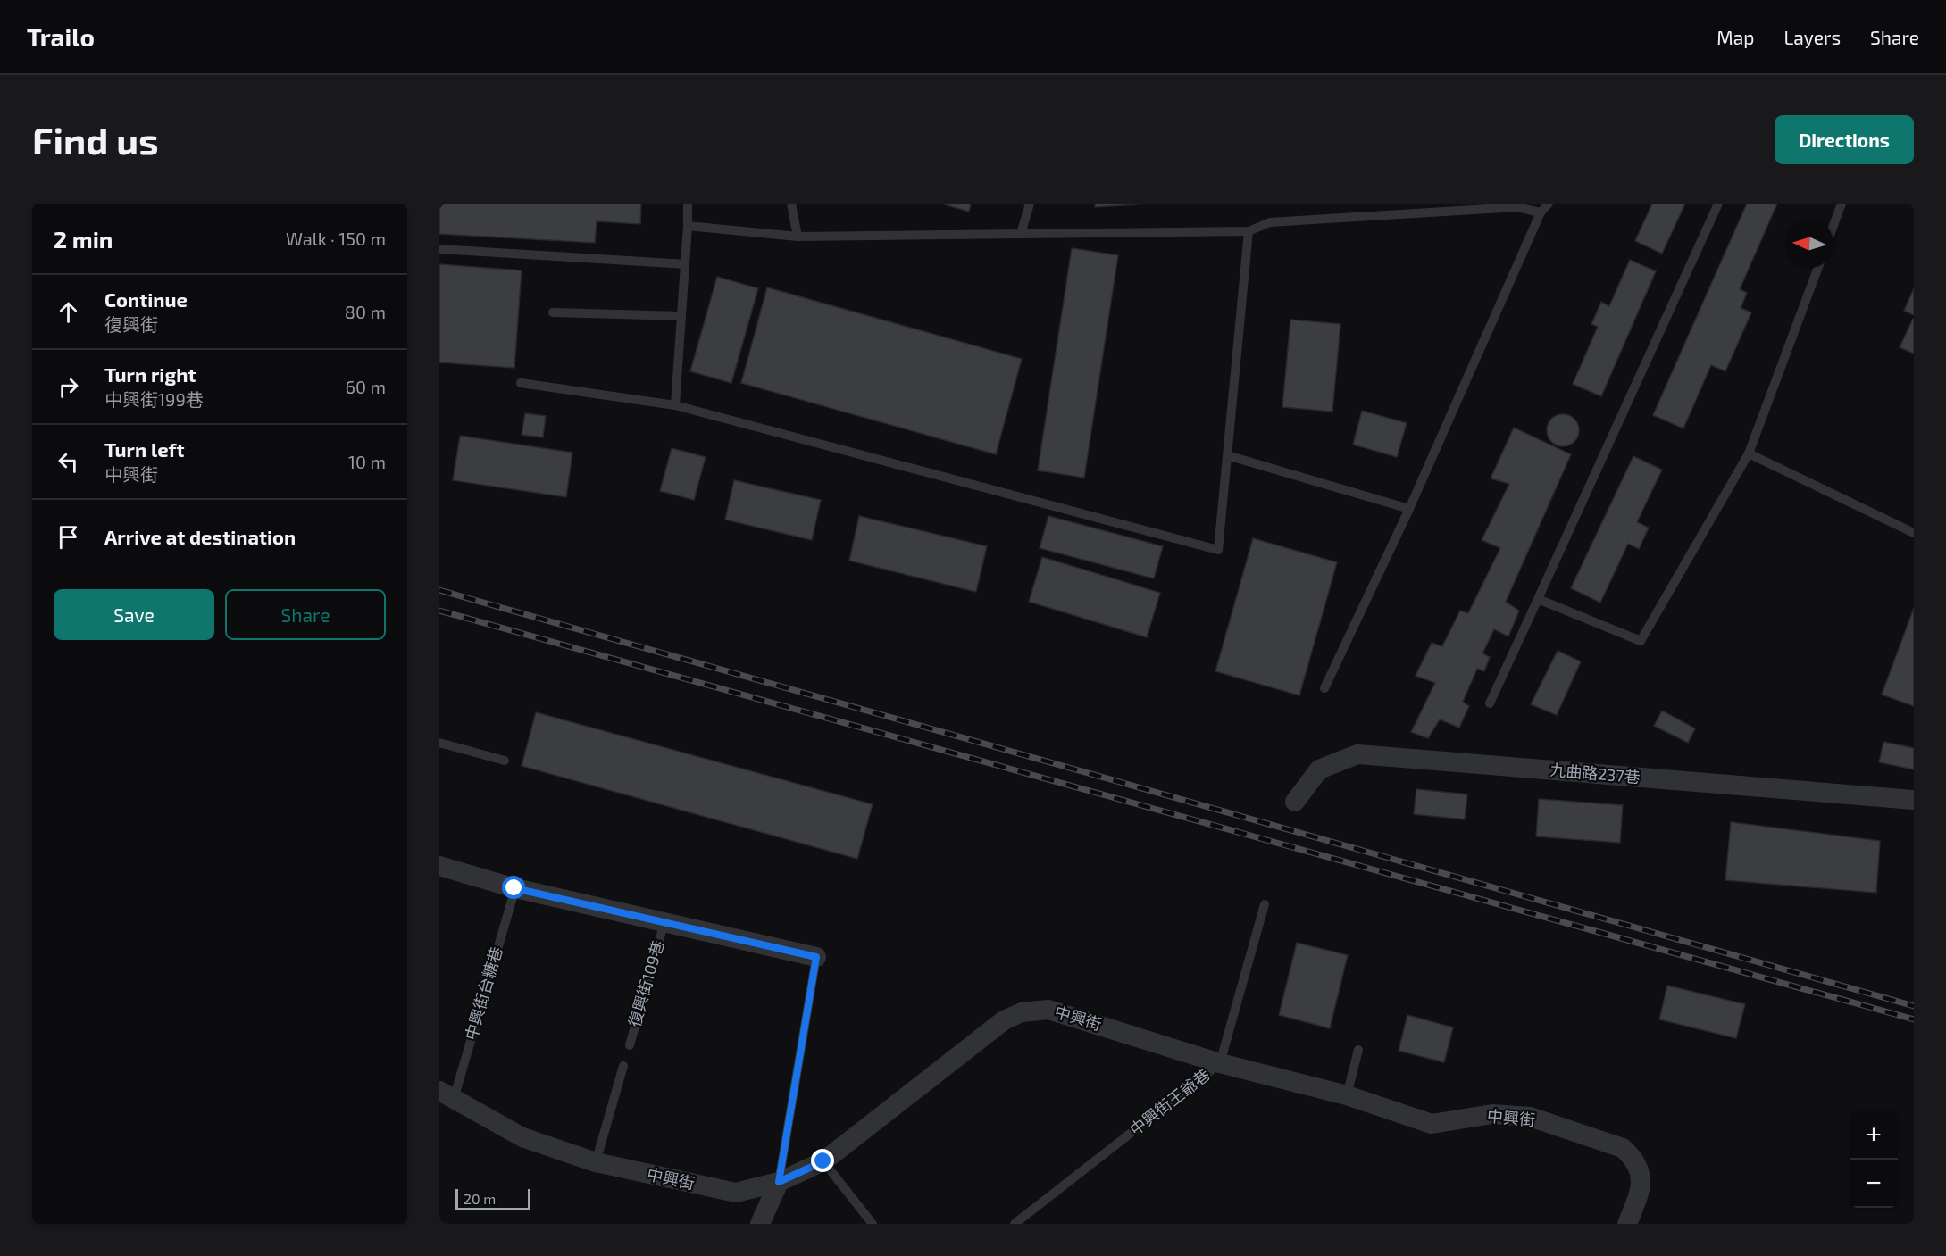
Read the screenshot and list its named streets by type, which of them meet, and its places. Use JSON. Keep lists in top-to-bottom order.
{
  "streets": {
    "street": ["九曲路237巷", "中興街"],
    "lane": ["復興街109巷", "中興街台糖巷", "中興街王爺巷"]
  },
  "crossings": [
    ["中興街台糖巷", "中興街"],
    ["中興街", "中興街王爺巷"]
  ],
  "scale_bar": "20 m",
  "north": "left",
  "page": {
    "header": "Trailo",
    "nav": ["Map", "Layers", "Share"],
    "buttons": [
      "Directions",
      ["Save", "Share"]
    ],
    "title": "Find us",
    "heading": ["2 min", "Walk · 150 m"],
    "list": [
      ["Continue", "復興街", "80 m"],
      ["Turn right", "中興街199巷", "60 m"],
      ["Turn left", "中興街", "10 m"],
      "Arrive at destination"
    ],
    "map_buttons": ["+", "−"],
    "scale": "20 m"
  }
}
